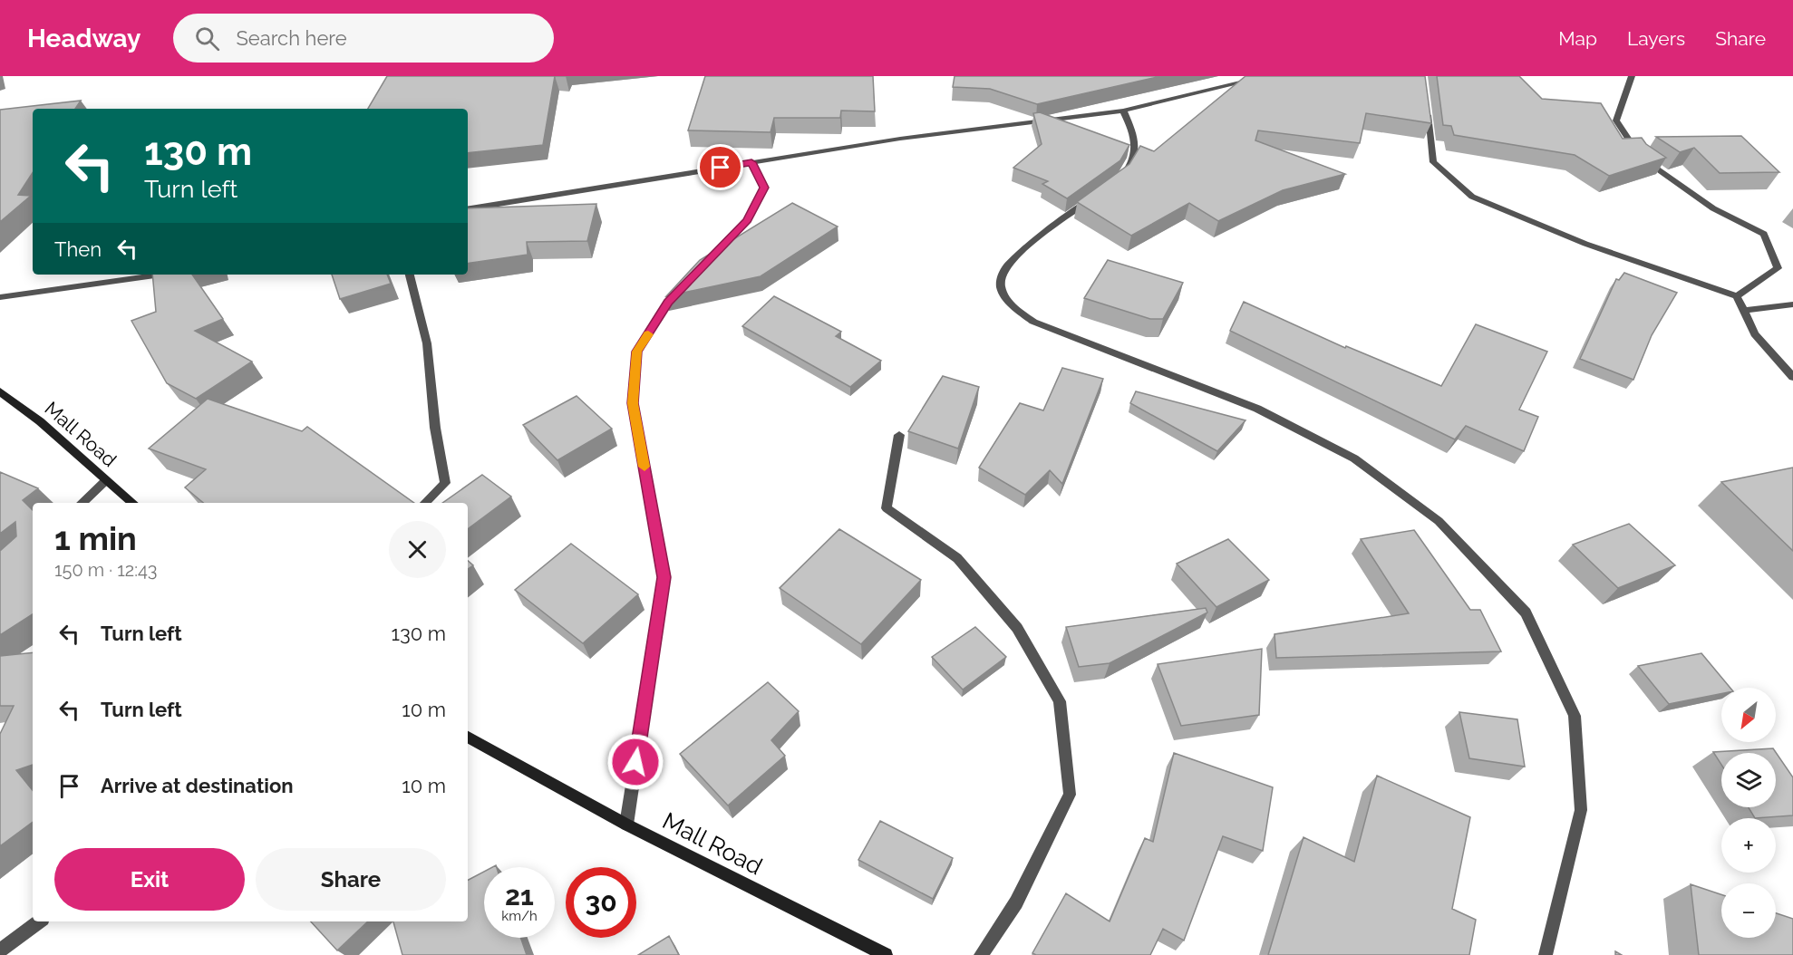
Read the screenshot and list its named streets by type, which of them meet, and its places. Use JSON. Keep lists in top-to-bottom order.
{
  "streets": {
    "street": ["Mall Road"]
  },
  "north": "bottom left",
  "page": {
    "header": "Headway",
    "search": "Search here",
    "nav": ["Map", "Layers", "Share"],
    "turn": ["130 m", "Turn left"],
    "then": "Then",
    "heading": ["1 min", "150 m · 12:43"],
    "list": [
      {
        "name": "Turn left",
        "value": "130 m"
      },
      {
        "name": "Turn left",
        "value": "10 m"
      },
      {
        "name": "Arrive at destination",
        "value": "10 m"
      }
    ],
    "map_buttons": ["+", "−"],
    "buttons": ["Exit", "Share"],
    "speed": "21 km/h",
    "limit": "30"
  }
}
